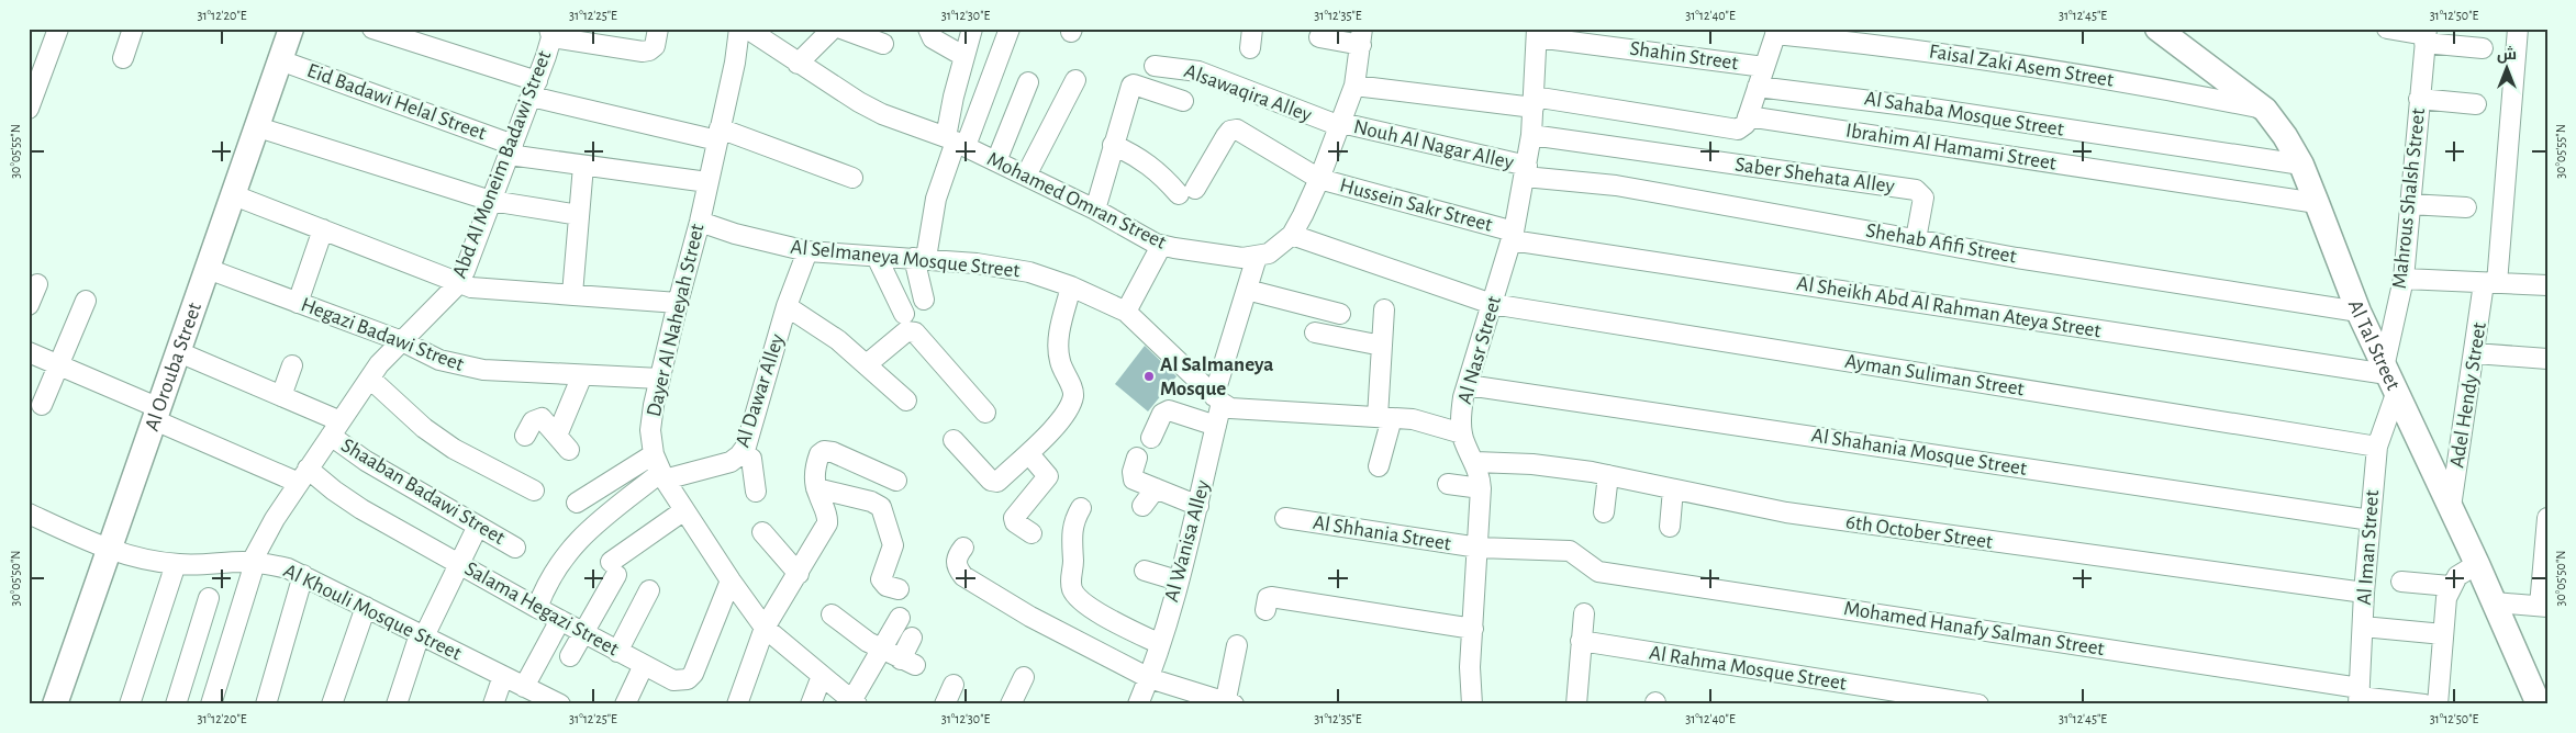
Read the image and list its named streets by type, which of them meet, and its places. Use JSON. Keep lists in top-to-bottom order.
{
  "streets": {
    "street": [
      "Shahin Street",
      "Faisal Zaki Asem Street",
      "Alsawaqira Alley",
      "Eid Badawi Helal Street",
      "Al Sahaba Mosque Street",
      "Nouh Al Nagar Alley",
      "Ibrahim Al Hamami Street",
      "Abd Al Moneim Badawi Street",
      "Saber Shehata Alley",
      "Mahrous Shalsh Street",
      "Mohamed Omran Street",
      "Hussein Sakr Street",
      "Shehab Afifi Street",
      "Al Selmaneya Mosque Street",
      "Al Sheikh Abd Al Rahman Ateya Street",
      "Dayer Al Naheyah Street",
      "Hegazi Badawi Street",
      "Al Tal Street",
      "Al Nasr Street",
      "Al Orouba Street",
      "Ayman Suliman Street",
      "Al Dawar Alley",
      "Adel Hendy Street",
      "Al Shahania Mosque Street",
      "Shaaban Badawi Street",
      "6th October Street",
      "Al Shhania Street",
      "Al Wanisa Alley",
      "Al Iman Street",
      "Salama Hegazi Street",
      "Al Khouli Mosque Street",
      "Mohamed Hanafy Salman Street",
      "Al Rahma Mosque Street"
    ]
  },
  "crossings": [
    ["Shahin Street", "Al Nasr Street"],
    ["Faisal Zaki Asem Street", "Al Tal Street"],
    ["Alsawaqira Alley", "Nouh Al Nagar Alley"],
    ["Eid Badawi Helal Street", "Abd Al Moneim Badawi Street"],
    ["Eid Badawi Helal Street", "Dayer Al Naheyah Street"],
    ["Eid Badawi Helal Street", "Al Orouba Street"],
    ["Al Sahaba Mosque Street", "Al Tal Street"],
    ["Nouh Al Nagar Alley", "Shehab Afifi Street"],
    ["Nouh Al Nagar Alley", "Al Nasr Street"],
    ["Ibrahim Al Hamami Street", "Al Tal Street"],
    ["Ibrahim Al Hamami Street", "Al Nasr Street"],
    ["Abd Al Moneim Badawi Street", "Hegazi Badawi Street"],
    ["Abd Al Moneim Badawi Street", "Shaaban Badawi Street"],
    ["Abd Al Moneim Badawi Street", "Salama Hegazi Street"],
    ["Abd Al Moneim Badawi Street", "Al Khouli Mosque Street"],
    ["Saber Shehata Alley", "Shehab Afifi Street"],
    ["Saber Shehata Alley", "Al Nasr Street"],
    ["Mahrous Shalsh Street", "Al Sheikh Abd Al Rahman Ateya Street"],
    ["Mahrous Shalsh Street", "Al Tal Street"],
    ["Mahrous Shalsh Street", "Al Iman Street"],
    ["Mohamed Omran Street", "Al Wanisa Alley"],
    ["Hussein Sakr Street", "Al Sheikh Abd Al Rahman Ateya Street"],
    ["Hussein Sakr Street", "Al Nasr Street"],
    ["Shehab Afifi Street", "Al Tal Street"],
    ["Shehab Afifi Street", "Al Nasr Street"],
    ["Al Selmaneya Mosque Street", "Dayer Al Naheyah Street"],
    ["Al Selmaneya Mosque Street", "Al Nasr Street"],
    ["Al Selmaneya Mosque Street", "Al Dawar Alley"],
    ["Al Selmaneya Mosque Street", "Al Wanisa Alley"],
    ["Al Sheikh Abd Al Rahman Ateya Street", "Al Tal Street"],
    ["Al Sheikh Abd Al Rahman Ateya Street", "Al Nasr Street"],
    ["Al Sheikh Abd Al Rahman Ateya Street", "Al Iman Street"],
    ["Dayer Al Naheyah Street", "Hegazi Badawi Street"],
    ["Dayer Al Naheyah Street", "Al Dawar Alley"],
    ["Dayer Al Naheyah Street", "Salama Hegazi Street"],
    ["Hegazi Badawi Street", "Al Orouba Street"],
    ["Al Tal Street", "Adel Hendy Street"],
    ["Al Tal Street", "Al Iman Street"],
    ["Al Nasr Street", "Ayman Suliman Street"],
    ["Al Nasr Street", "Al Shahania Mosque Street"],
    ["Al Nasr Street", "6th October Street"],
    ["Al Nasr Street", "Al Shhania Street"],
    ["Al Orouba Street", "Shaaban Badawi Street"],
    ["Al Orouba Street", "Salama Hegazi Street"],
    ["Al Orouba Street", "Al Khouli Mosque Street"],
    ["Ayman Suliman Street", "Al Iman Street"],
    ["Al Shahania Mosque Street", "Al Iman Street"],
    ["6th October Street", "Al Iman Street"],
    ["Al Shhania Street", "Mohamed Hanafy Salman Street"],
    ["Al Iman Street", "Mohamed Hanafy Salman Street"]
  ],
  "places": ["Al Salmaneya Mosque"],
  "north": "top",
  "coordinates": [
    "31°12'20\"E",
    "31°12'25\"E",
    "31°12'30\"E",
    "31°12'35\"E",
    "31°12'40\"E",
    "31°12'45\"E",
    "31°12'50\"E",
    "30°05'55\"N",
    "30°05'50\"N"
  ]
}
